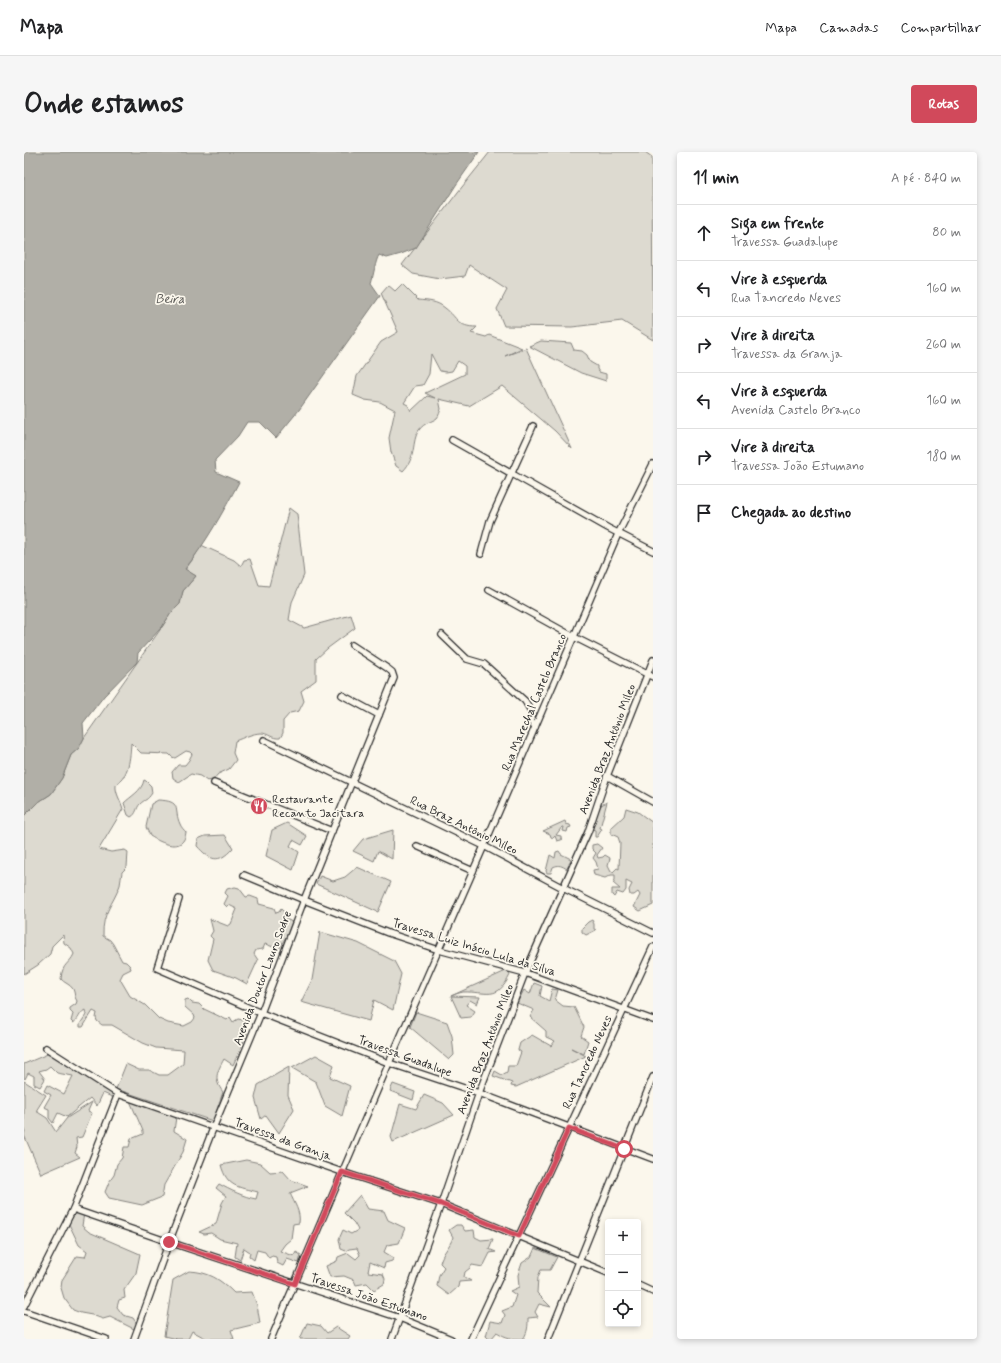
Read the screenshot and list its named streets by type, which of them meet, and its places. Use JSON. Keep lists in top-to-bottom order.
{
  "streets": {
    "street": [
      "Rua Marechal Castelo Branco",
      "Avenida Braz Antônio Mileo",
      "Rua Braz Antônio Mileo",
      "Travessa Luiz Inácio Lula da Silva",
      "Avenida Doutor Lauro Sodre",
      "Travessa Guadalupe",
      "Rua Tancredo Neves",
      "Travessa da Granja",
      "Travessa João Estumano"
    ]
  },
  "crossings": [
    ["Rua Marechal Castelo Branco", "Rua Braz Antônio Mileo"],
    ["Rua Marechal Castelo Branco", "Travessa Luiz Inácio Lula da Silva"],
    ["Rua Marechal Castelo Branco", "Travessa Guadalupe"],
    ["Rua Marechal Castelo Branco", "Travessa da Granja"],
    ["Rua Marechal Castelo Branco", "Travessa João Estumano"],
    ["Avenida Braz Antônio Mileo", "Rua Braz Antônio Mileo"],
    ["Avenida Braz Antônio Mileo", "Travessa Luiz Inácio Lula da Silva"],
    ["Avenida Braz Antônio Mileo", "Travessa Guadalupe"],
    ["Avenida Braz Antônio Mileo", "Travessa da Granja"],
    ["Avenida Braz Antônio Mileo", "Travessa João Estumano"],
    ["Rua Braz Antônio Mileo", "Avenida Doutor Lauro Sodre"],
    ["Travessa Luiz Inácio Lula da Silva", "Avenida Doutor Lauro Sodre"],
    ["Travessa Luiz Inácio Lula da Silva", "Rua Tancredo Neves"],
    ["Avenida Doutor Lauro Sodre", "Travessa Guadalupe"],
    ["Avenida Doutor Lauro Sodre", "Travessa da Granja"],
    ["Avenida Doutor Lauro Sodre", "Travessa João Estumano"],
    ["Travessa Guadalupe", "Rua Tancredo Neves"],
    ["Rua Tancredo Neves", "Travessa da Granja"]
  ],
  "water": ["Beira"],
  "places": {
    "restaurant": ["Restaurante Recanto Jacitara"]
  },
  "page": {
    "header": "Mapa",
    "nav": ["Mapa", "Camadas", "Compartilhar"],
    "buttons": "Rotas",
    "title": "Onde estamos",
    "heading": ["11 min", "A pé · 840 m"],
    "list": [
      ["Siga em frente", "Travessa Guadalupe", "80 m"],
      ["Vire à esquerda", "Rua Tancredo Neves", "160 m"],
      ["Vire à direita", "Travessa da Granja", "260 m"],
      ["Vire à esquerda", "Avenida Castelo Branco", "160 m"],
      ["Vire à direita", "Travessa João Estumano", "180 m"],
      "Chegada ao destino"
    ],
    "map_buttons": ["+", "−"]
  }
}
